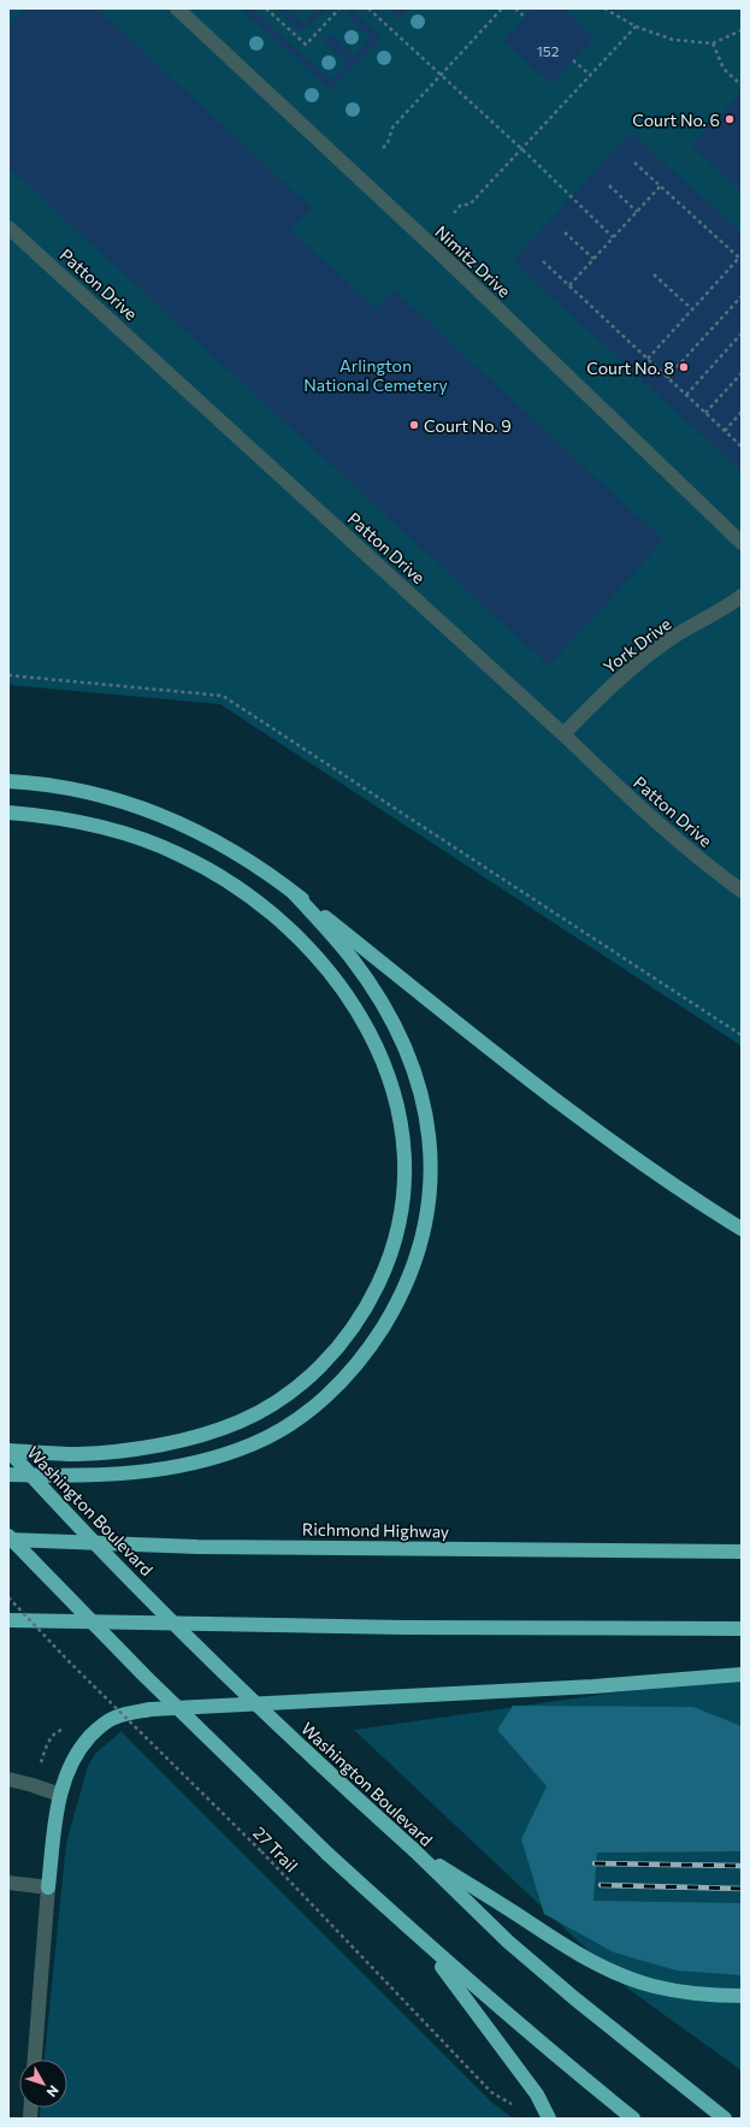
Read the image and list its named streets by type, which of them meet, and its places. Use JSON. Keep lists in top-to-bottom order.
{
  "streets": {
    "highway": ["Washington Boulevard", "Richmond Highway"],
    "street": ["Nimitz Drive", "Patton Drive", "York Drive"],
    "path": ["27 Trail"]
  },
  "crossings": [
    ["Patton Drive", "York Drive"]
  ],
  "parks": ["Arlington National Cemetery"],
  "places": ["Court No. 6", "Court No. 8", "Court No. 9"],
  "house_numbers": ["152"],
  "north": "bottom right"
}
